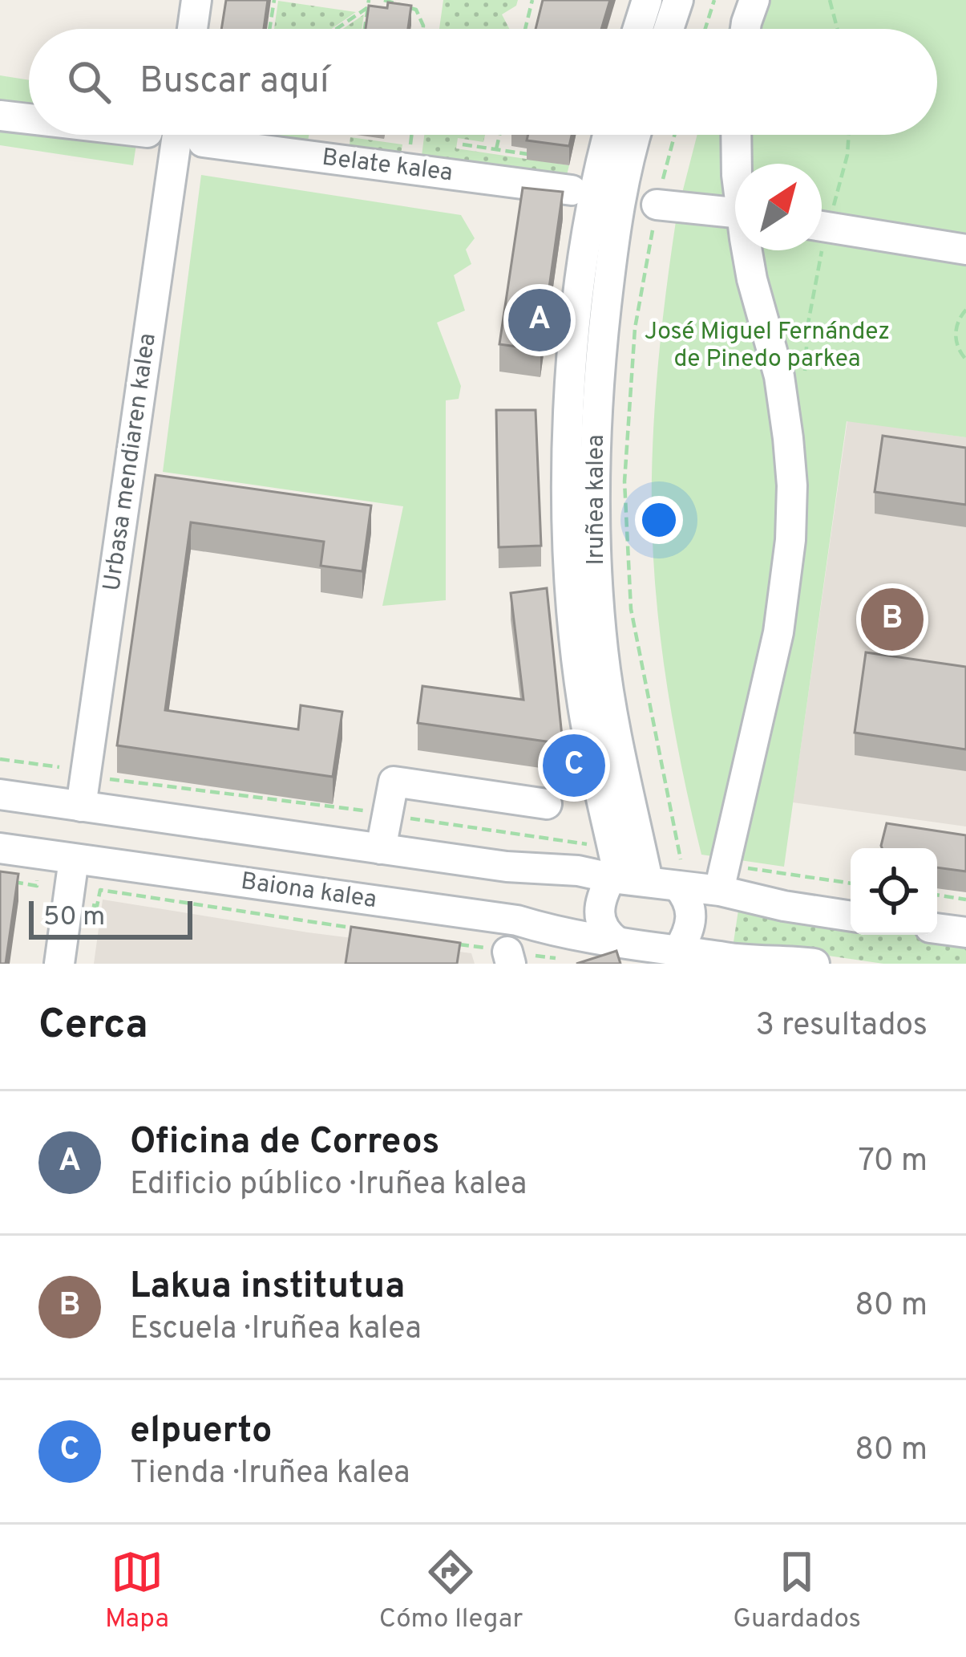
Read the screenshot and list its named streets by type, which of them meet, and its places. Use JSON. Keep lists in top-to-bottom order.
{
  "streets": {
    "street": [
      "Belate kalea",
      "Urbasa mendiaren kalea",
      "Iruñea kalea",
      "Baiona kalea"
    ]
  },
  "parks": ["José Miguel Fernández de Pinedo parkea"],
  "scale_bar": "50 m",
  "north": "top right",
  "page": {
    "search": "Buscar aquí",
    "pins": ["A", "B", "C"],
    "scale": "50 m",
    "heading": ["Cerca", "3 resultados"],
    "list": [
      {
        "mark": "A",
        "name": "Oficina de Correos",
        "note": "Edificio público · Iruñea kalea",
        "value": "70 m"
      },
      {
        "mark": "B",
        "name": "Lakua institutua",
        "note": "Escuela · Iruñea kalea",
        "value": "80 m"
      },
      {
        "mark": "C",
        "name": "elpuerto",
        "note": "Tienda · Iruñea kalea",
        "value": "80 m"
      }
    ],
    "nav": ["Mapa", "Cómo llegar", "Guardados"]
  }
}
